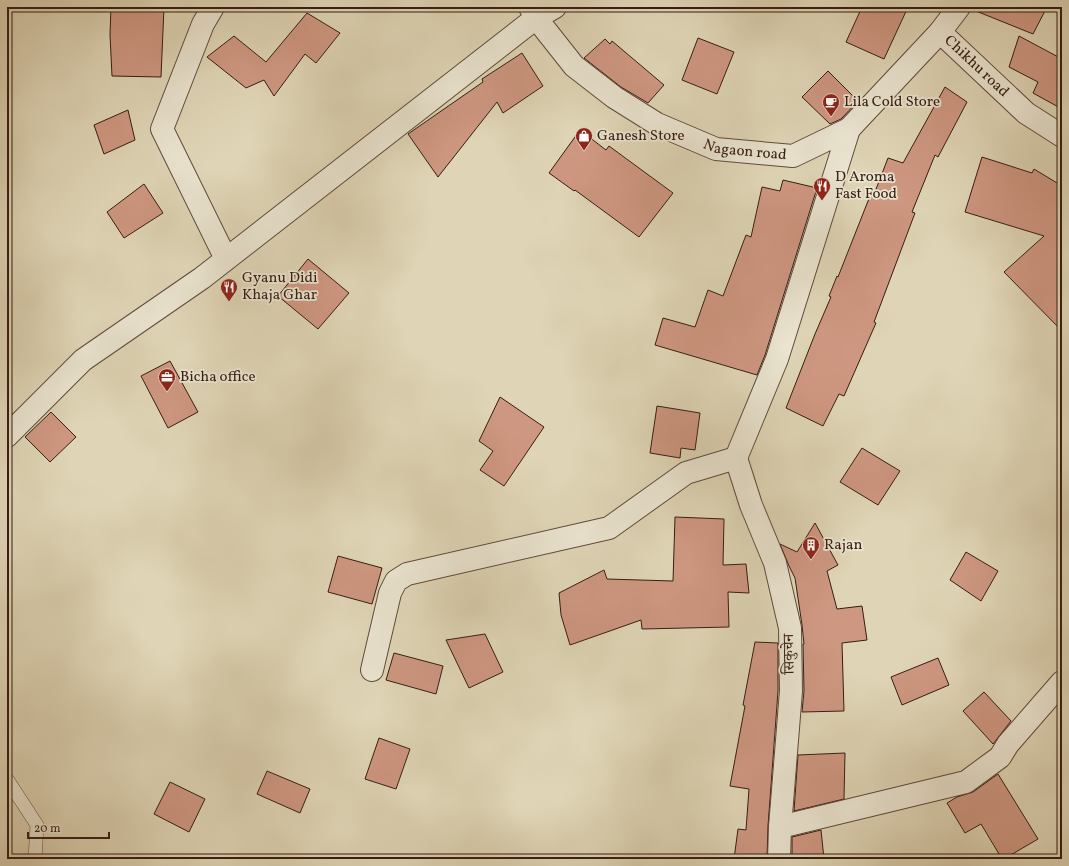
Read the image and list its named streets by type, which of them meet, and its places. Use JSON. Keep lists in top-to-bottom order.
{
  "streets": {
    "street": ["Chikhu road", "Nagaon road", "सिकुचेन"]
  },
  "crossings": [
    ["Chikhu road", "Nagaon road"]
  ],
  "places": {
    "cafe": ["Lila Cold Store"],
    "shop": ["Ganesh Store"],
    "restaurant": ["D Aroma Fast Food", "Gyanu Didi Khaja Ghar"],
    "office": ["Bicha office"],
    "building": ["Rajan"]
  },
  "scale_bar": "20 m"
}
